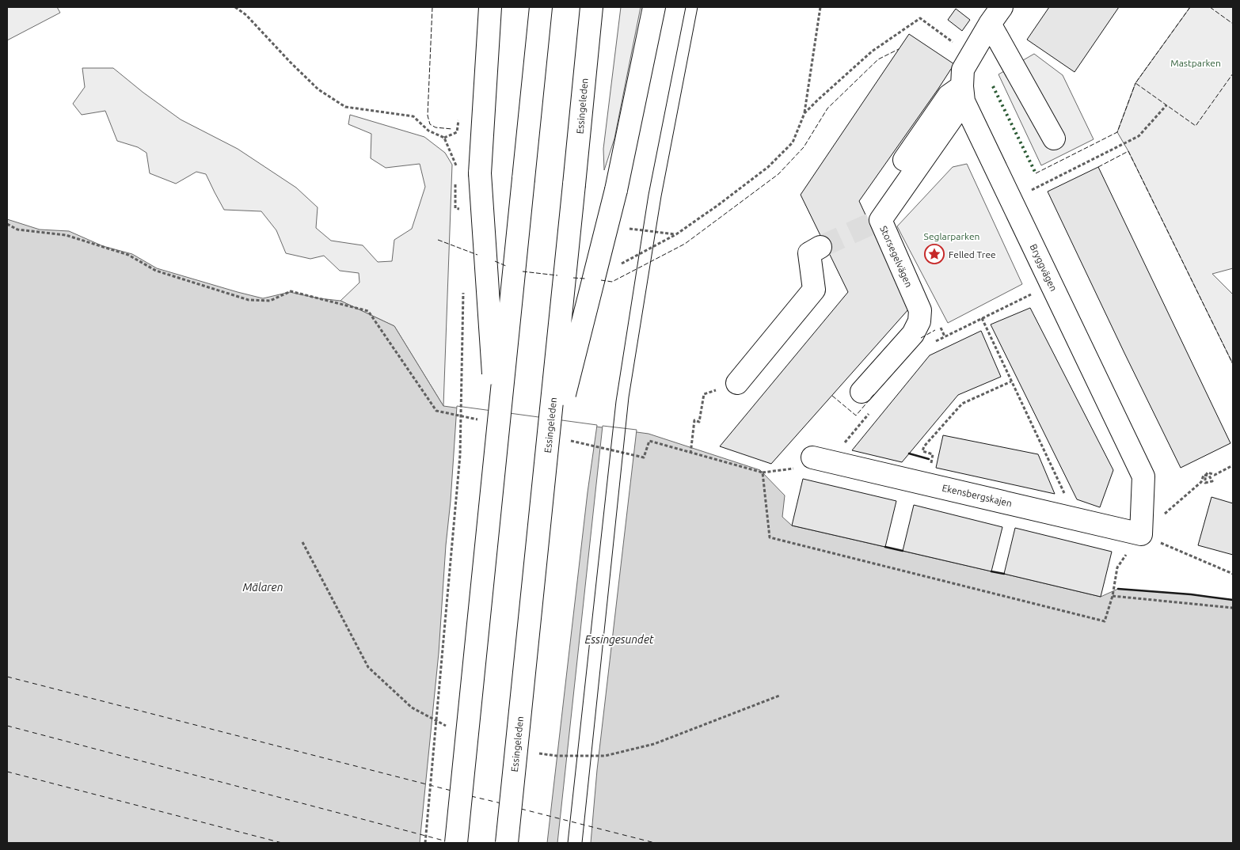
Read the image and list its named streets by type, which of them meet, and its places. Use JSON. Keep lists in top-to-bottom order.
{
  "streets": {
    "main road": [
      "Essingeleden",
      "Storsegelvägen",
      "Bryggvägen",
      "Ekensbergskajen"
    ]
  },
  "crossings": [
    ["Storsegelvägen", "Bryggvägen"],
    ["Bryggvägen", "Ekensbergskajen"]
  ],
  "water": ["Mälaren", "Essingesundet"],
  "parks": ["Mastparken", "Seglarparken"],
  "places": {
    "place": ["Felled Tree"]
  }
}
